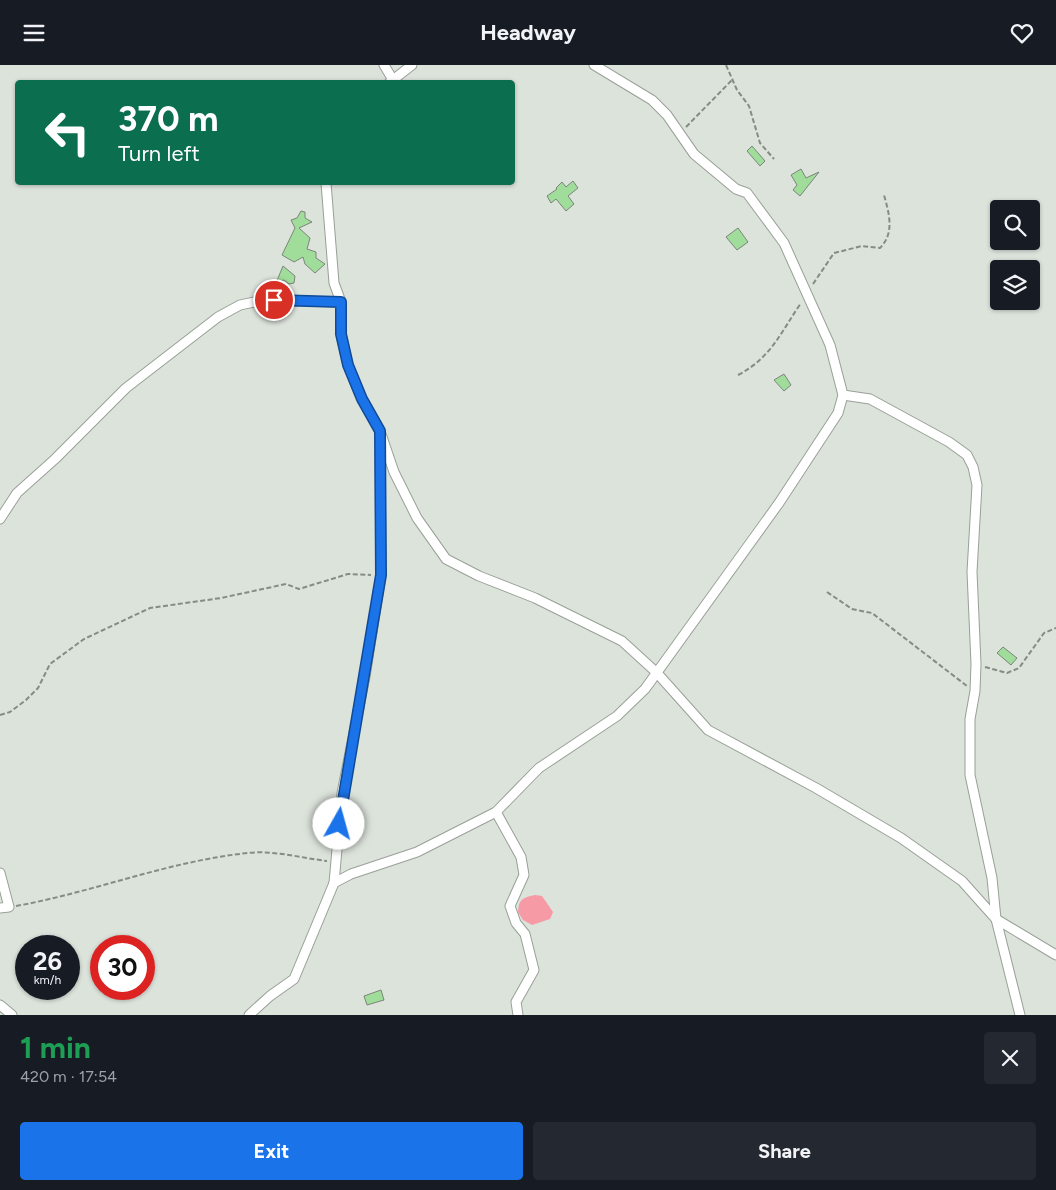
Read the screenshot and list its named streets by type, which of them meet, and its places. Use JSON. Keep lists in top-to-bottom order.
{
  "page": {
    "header": "Headway",
    "turn": ["370 m", "Turn left"],
    "speed": "26 km/h",
    "limit": "30",
    "heading": ["1 min", "420 m · 17:54"],
    "buttons": ["Exit", "Share"]
  }
}
